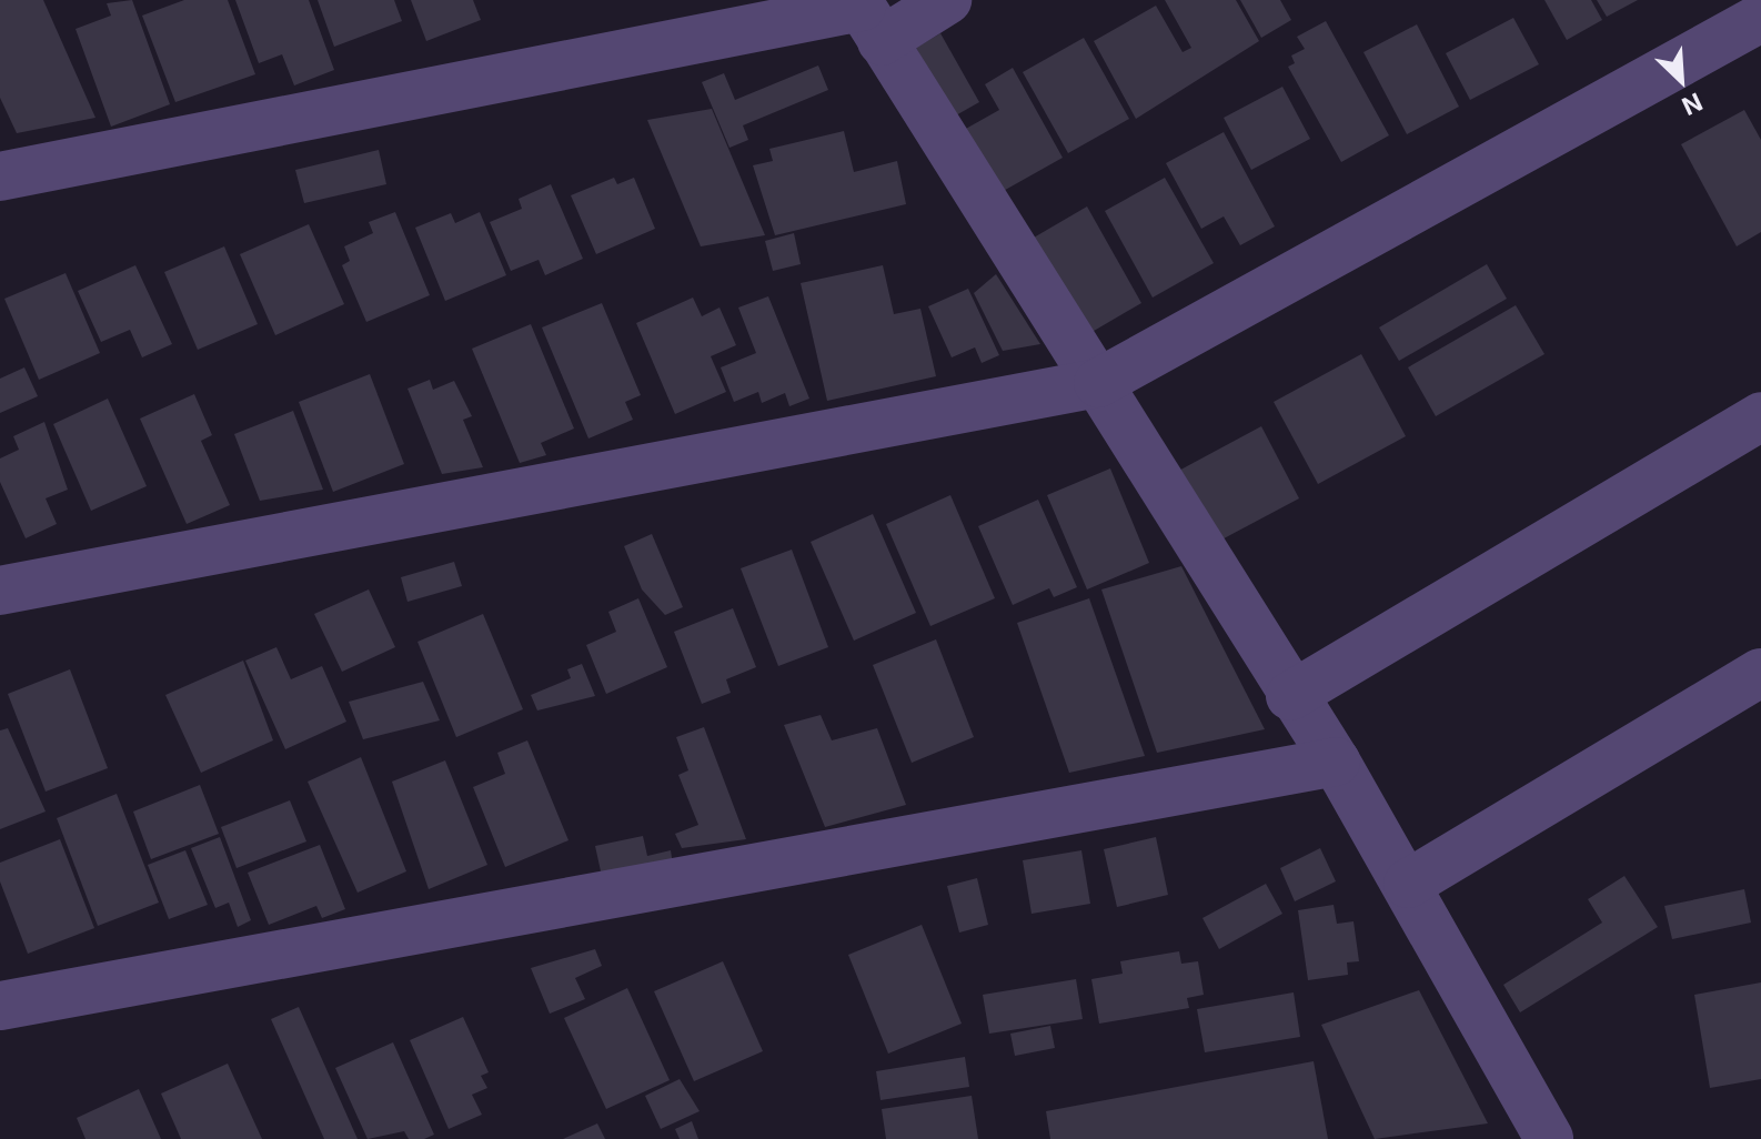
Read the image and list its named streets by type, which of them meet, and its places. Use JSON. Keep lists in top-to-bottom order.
{
  "north": "bottom right"
}
